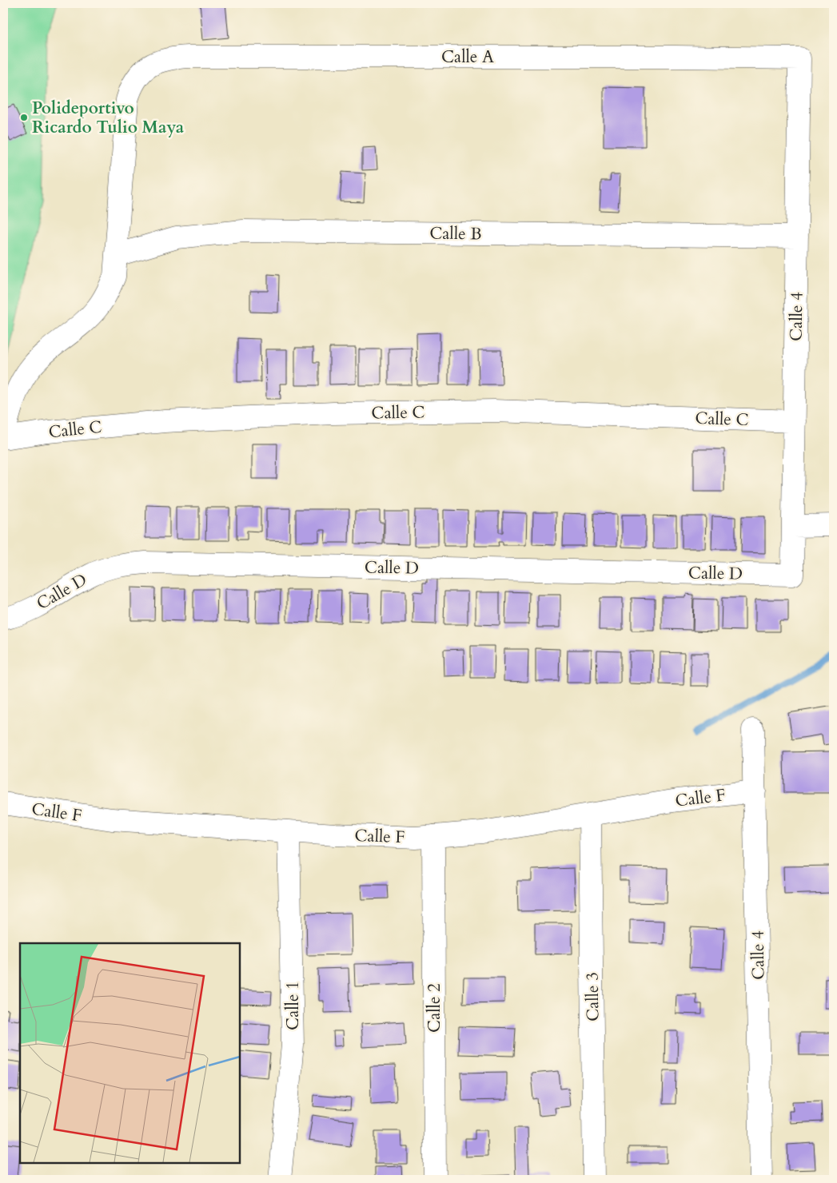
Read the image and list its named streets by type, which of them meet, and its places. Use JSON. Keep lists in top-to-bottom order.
{
  "streets": {
    "street": [
      "Calle A",
      "Calle B",
      "Calle 4",
      "Calle C",
      "Calle D",
      "Calle F",
      "Calle 3",
      "Calle 1",
      "Calle 2"
    ]
  },
  "crossings": [
    ["Calle A", "Calle B"],
    ["Calle A", "Calle 4"],
    ["Calle B", "Calle 4"],
    ["Calle 4", "Calle C"],
    ["Calle 4", "Calle D"],
    ["Calle 4", "Calle F"],
    ["Calle F", "Calle 3"],
    ["Calle F", "Calle 1"],
    ["Calle F", "Calle 2"]
  ],
  "places": ["Polideportivo Ricardo Tulio Maya"]
}
